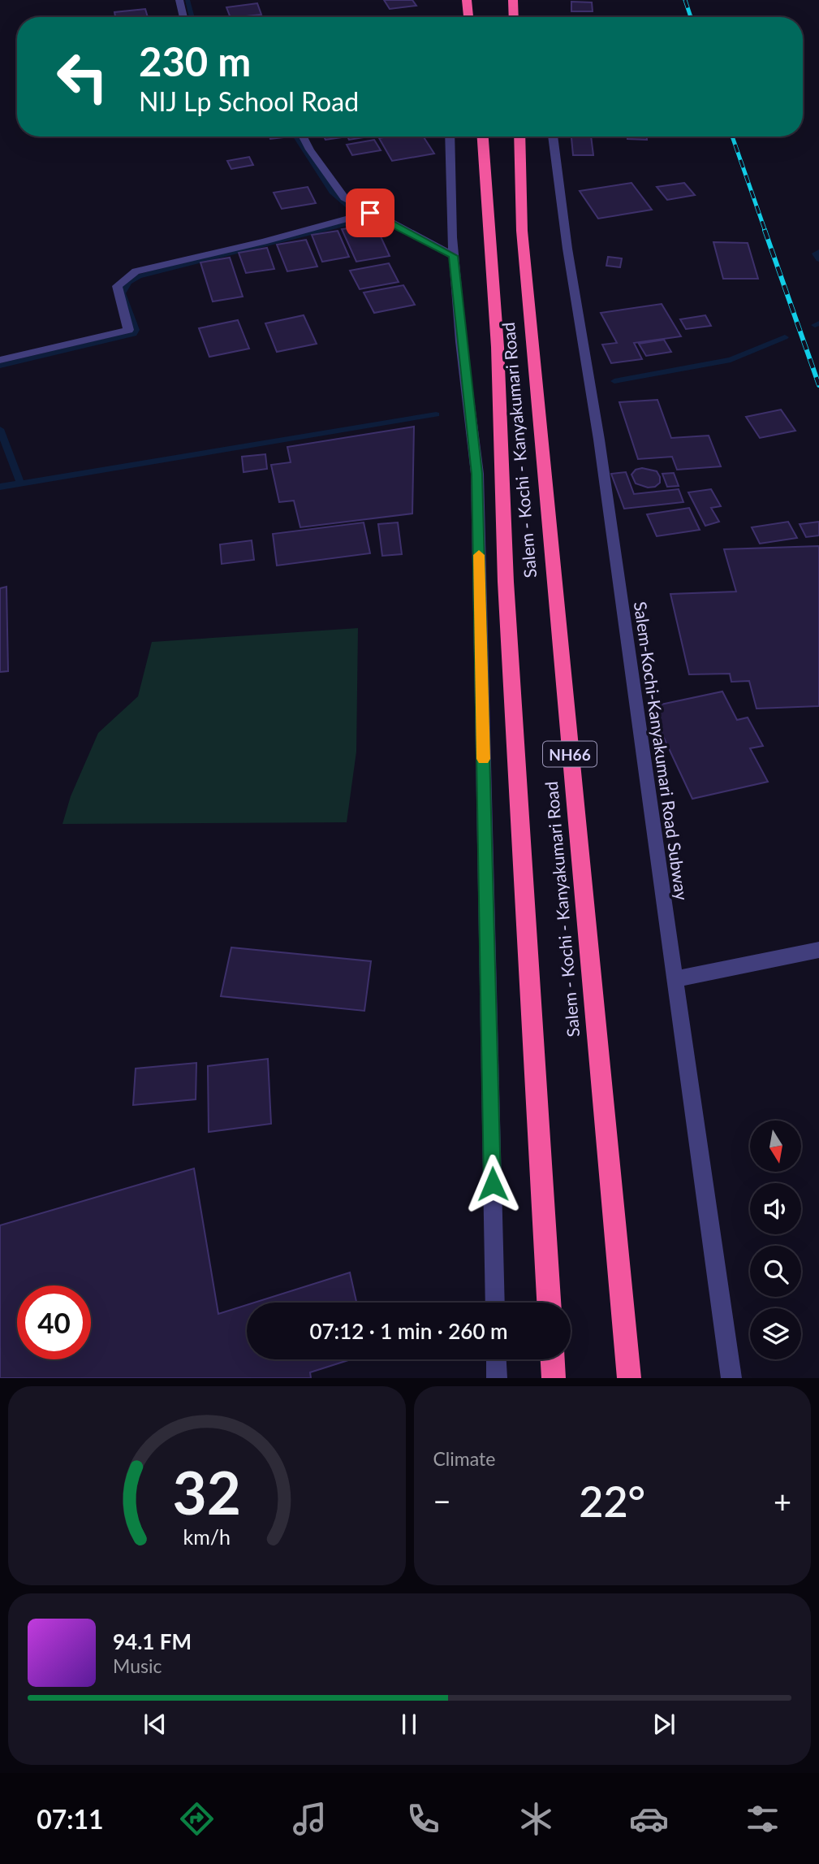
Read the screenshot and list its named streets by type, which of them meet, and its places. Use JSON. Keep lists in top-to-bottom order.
{
  "streets": {
    "highway": ["Salem - Kochi - Kanyakumari Road", "NH66"],
    "street": ["Salem-Kochi-Kanyakumari Road Subway"]
  },
  "north": "bottom",
  "page": {
    "turn": ["230 m", "NIJ Lp School Road"],
    "limit": "40",
    "trip": "07:12 · 1 min · 260 m",
    "tile": "Climate",
    "heat": ["−", "22°", "+"],
    "song": ["94.1 FM", "Music"],
    "tabs": "07:11",
    "gauge": ["32", "km/h"]
  }
}
